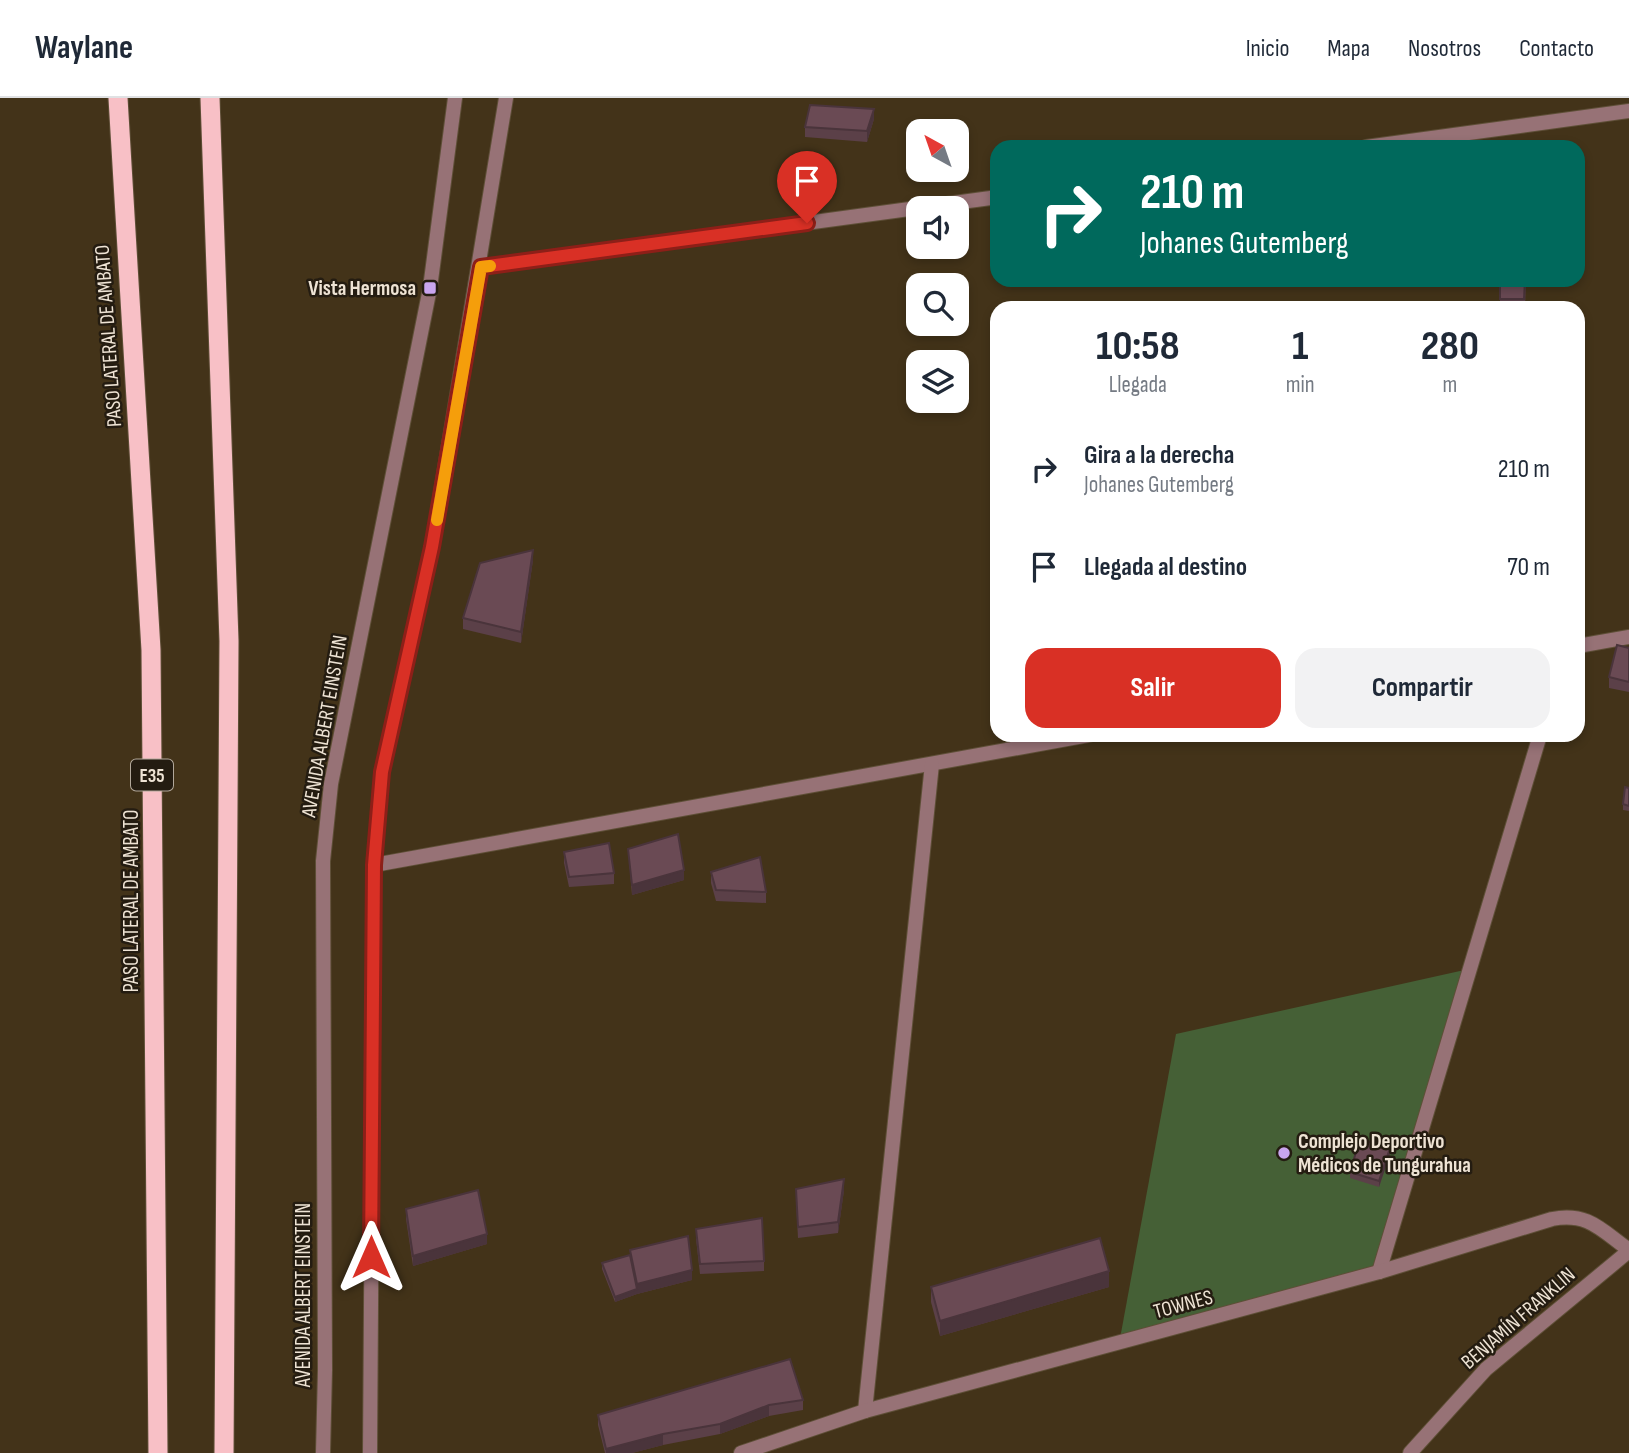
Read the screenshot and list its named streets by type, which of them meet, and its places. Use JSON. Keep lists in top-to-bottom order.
{
  "streets": {
    "highway": ["PASO LATERAL DE AMBATO", "E35"],
    "street": ["AVENIDA ALBERT EINSTEIN", "TOWNES", "BENJAMÍN FRANKLIN"]
  },
  "crossings": [
    ["TOWNES", "BENJAMÍN FRANKLIN"]
  ],
  "places": {
    "transit": ["Vista Hermosa"],
    "other": ["Complejo Deportivo Médicos de Tungurahua"]
  },
  "north": "top left",
  "page": {
    "header": "Waylane",
    "nav": [
      "Inicio",
      "Mapa",
      "Nosotros",
      "Contacto"
    ],
    "turn": ["210 m", "Johanes Gutemberg"],
    "eta": [
      "10:58",
      "Llegada",
      "1",
      "min",
      "280",
      "m"
    ],
    "list": [
      {
        "name": "Gira a la derecha",
        "note": "Johanes Gutemberg",
        "value": "210 m"
      },
      {
        "name": "Llegada al destino",
        "value": "70 m"
      }
    ],
    "buttons": ["Salir", "Compartir"]
  }
}
